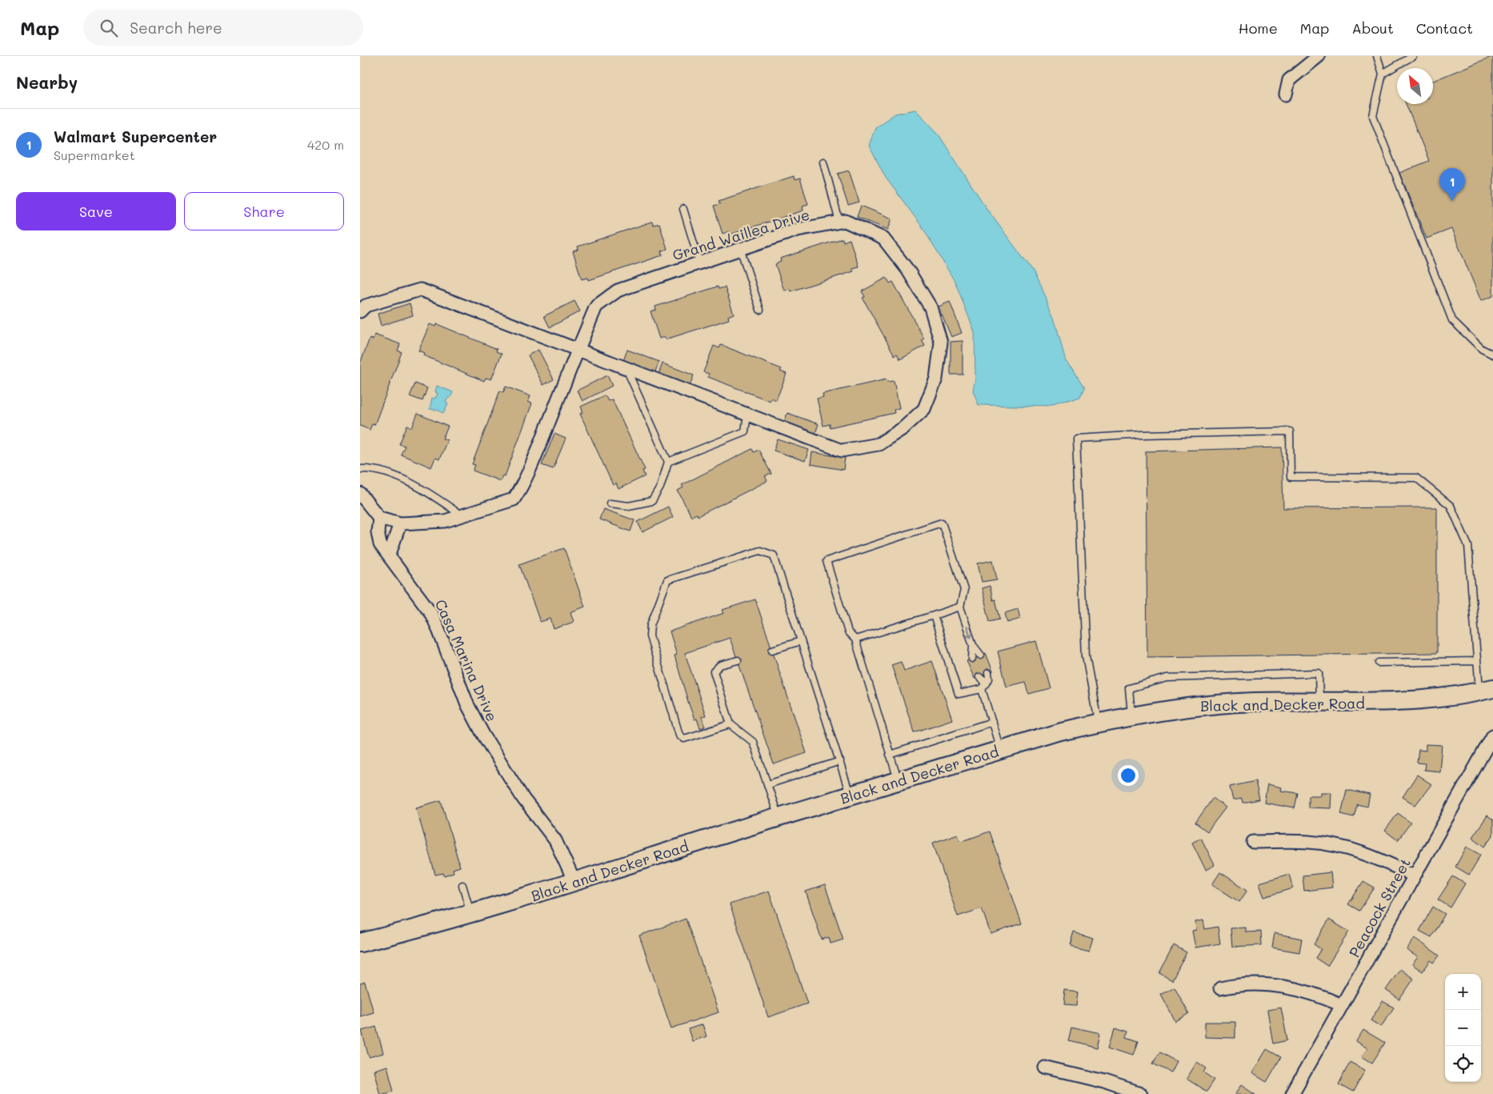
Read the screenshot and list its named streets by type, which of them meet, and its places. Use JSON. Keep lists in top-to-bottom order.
{
  "streets": {
    "main road": ["Black and Decker Road"],
    "street": ["Grand Waillea Drive", "Casa Marina Drive", "Peacock Street"]
  },
  "crossings": [
    ["Grand Waillea Drive", "Casa Marina Drive"],
    ["Casa Marina Drive", "Black and Decker Road"]
  ],
  "north": "top left",
  "page": {
    "header": "Map",
    "search": "Search here",
    "nav": [
      "Home",
      "Map",
      "About",
      "Contact"
    ],
    "heading": "Nearby",
    "list": [
      {
        "mark": "1",
        "name": "Walmart Supercenter",
        "note": "Supermarket",
        "value": "420 m"
      }
    ],
    "pins": "1",
    "buttons": ["Save", "Share"],
    "map_buttons": ["+", "−"]
  }
}
